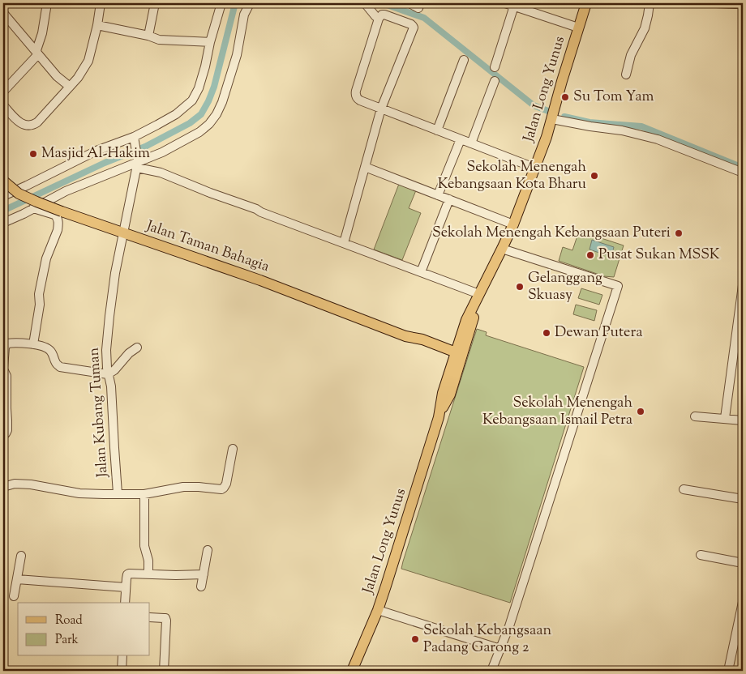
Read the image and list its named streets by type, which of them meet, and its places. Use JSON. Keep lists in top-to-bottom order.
{
  "streets": {
    "main road": ["Jalan Long Yunus", "Jalan Taman Bahagia"],
    "street": ["Jalan Kubang Tuman"]
  },
  "crossings": [
    ["Jalan Long Yunus", "Jalan Taman Bahagia"],
    ["Jalan Taman Bahagia", "Jalan Kubang Tuman"]
  ],
  "places": [
    "Su Tom Yam",
    "Masjid Al-Hakim",
    "Sekolah Menengah Kebangsaan Kota Bharu",
    "Sekolah Menengah Kebangsaan Puteri",
    "Pusat Sukan MSSK",
    "Gelanggang Skuasy",
    "Dewan Putera",
    "Sekolah Menengah Kebangsaan Ismail Petra",
    "Sekolah Kebangsaan Padang Garong 2"
  ],
  "legend": ["Road", "Park"]
}
